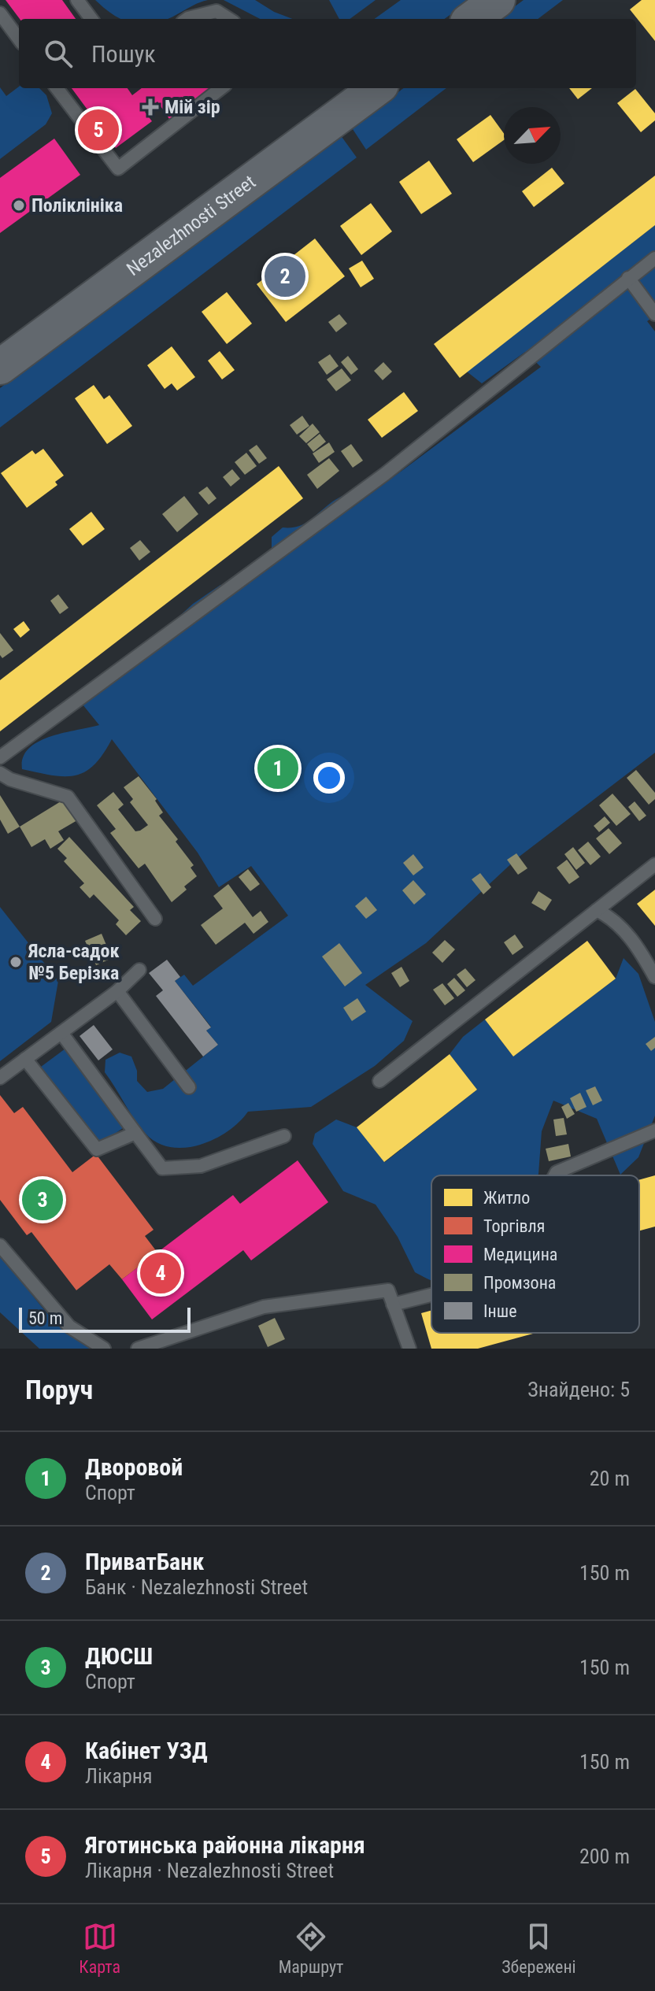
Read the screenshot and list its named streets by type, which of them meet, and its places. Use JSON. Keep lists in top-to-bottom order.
{
  "streets": {
    "main road": ["Nezalezhnosti Street"]
  },
  "places": {
    "health": ["Мій зір"],
    "other": ["Поліклініка", "Ясла-садок №5 Берізка"]
  },
  "legend": [
    "Житло",
    "Торгівля",
    "Медицина",
    "Промзона",
    "Інше"
  ],
  "scale_bar": "50 m",
  "north": "top right",
  "page": {
    "search": "Пошук",
    "pins": [
      "5",
      "2",
      "1",
      "3",
      "4"
    ],
    "scale": "50 m",
    "heading": ["Поруч", "Знайдено: 5"],
    "list": [
      {
        "mark": "1",
        "name": "Дворовой",
        "note": "Спорт",
        "value": "20 m"
      },
      {
        "mark": "2",
        "name": "ПриватБанк",
        "note": "Банк · Nezalezhnosti Street",
        "value": "150 m"
      },
      {
        "mark": "3",
        "name": "ДЮСШ",
        "note": "Спорт",
        "value": "150 m"
      },
      {
        "mark": "4",
        "name": "Кабінет УЗД",
        "note": "Лікарня",
        "value": "150 m"
      },
      {
        "mark": "5",
        "name": "Яготинська районна лікарня",
        "note": "Лікарня · Nezalezhnosti Street",
        "value": "200 m"
      }
    ],
    "nav": ["Карта", "Маршрут", "Збережені"]
  }
}
